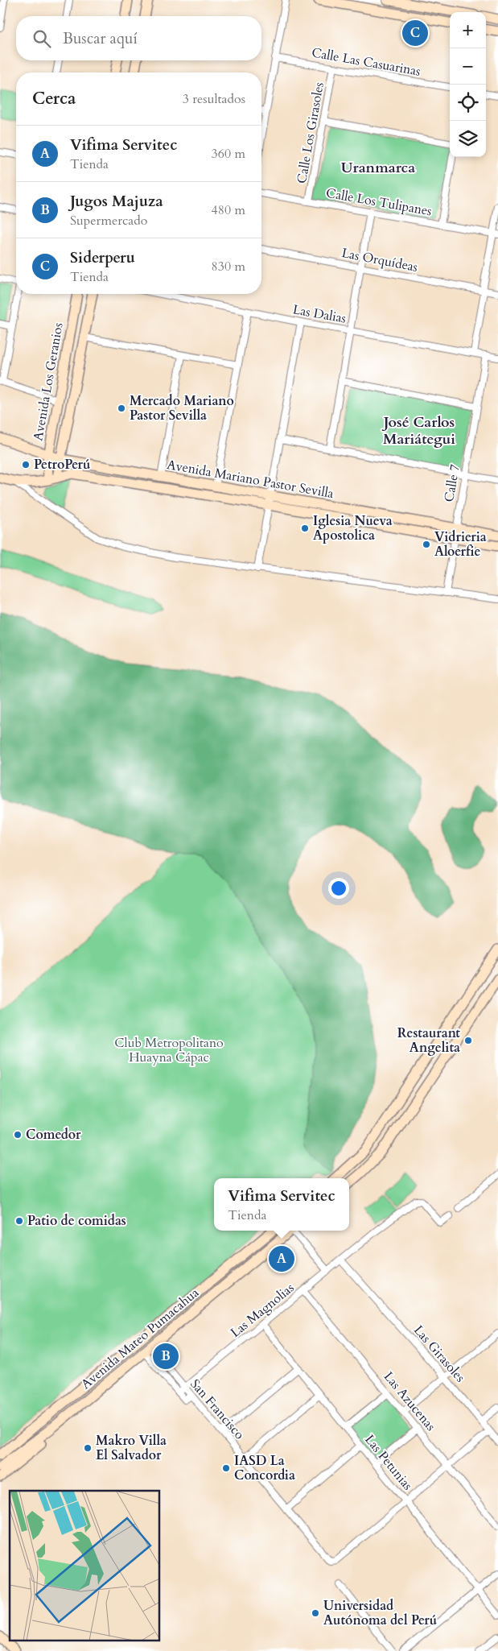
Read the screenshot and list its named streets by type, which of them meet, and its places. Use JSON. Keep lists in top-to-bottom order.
{
  "streets": {
    "main road": ["Avenida Los Geranios", "Avenida Mariano Pastor Sevilla", "Avenida Mateo Pumacahua"],
    "street": [
      "Calle Las Casuarinas",
      "Calle Los Girasoles",
      "Calle Los Tulipanes",
      "Las Orquídeas",
      "Las Dalias",
      "Calle 7",
      "Las Magnolias",
      "Las Girasoles",
      "Las Azucenas",
      "San Francisco",
      "Las Petunias"
    ]
  },
  "crossings": [
    ["Calle Las Casuarinas", "Calle Los Girasoles"],
    ["Calle Los Girasoles", "Calle Los Tulipanes"],
    ["Las Dalias", "Calle 7"],
    ["Avenida Los Geranios", "Avenida Mariano Pastor Sevilla"],
    ["Avenida Mariano Pastor Sevilla", "Calle 7"],
    ["Las Magnolias", "Las Girasoles"],
    ["Las Magnolias", "Las Azucenas"],
    ["Las Magnolias", "San Francisco"],
    ["Las Magnolias", "Las Petunias"],
    ["Avenida Mateo Pumacahua", "San Francisco"],
    ["San Francisco", "Las Petunias"]
  ],
  "districts": ["Uranmarca", "José Carlos Mariátegui"],
  "parks": ["Club Metropolitano Huayna Cápac"],
  "places": [
    "Mercado Mariano Pastor Sevilla",
    "PetroPerú",
    "Iglesia Nueva Apostolica",
    "Vidrieria Aloerfie",
    "Restaurant Angelita",
    "Comedor",
    "Patio de comidas",
    "Makro Villa El Salvador",
    "IASD La Concordia",
    "Universidad Autónoma del Perú"
  ],
  "page": {
    "map_buttons": ["+", "−"],
    "search": "Buscar aquí",
    "pins": ["C", "A", "B"],
    "heading": ["Cerca", "3 resultados"],
    "list": [
      {
        "mark": "A",
        "name": "Vifima Servitec",
        "note": "Tienda",
        "value": "360 m"
      },
      {
        "mark": "B",
        "name": "Jugos Majuza",
        "note": "Supermercado",
        "value": "480 m"
      },
      {
        "mark": "C",
        "name": "Siderperu",
        "note": "Tienda",
        "value": "830 m"
      }
    ],
    "popup": ["Vifima Servitec", "Tienda"]
  }
}
